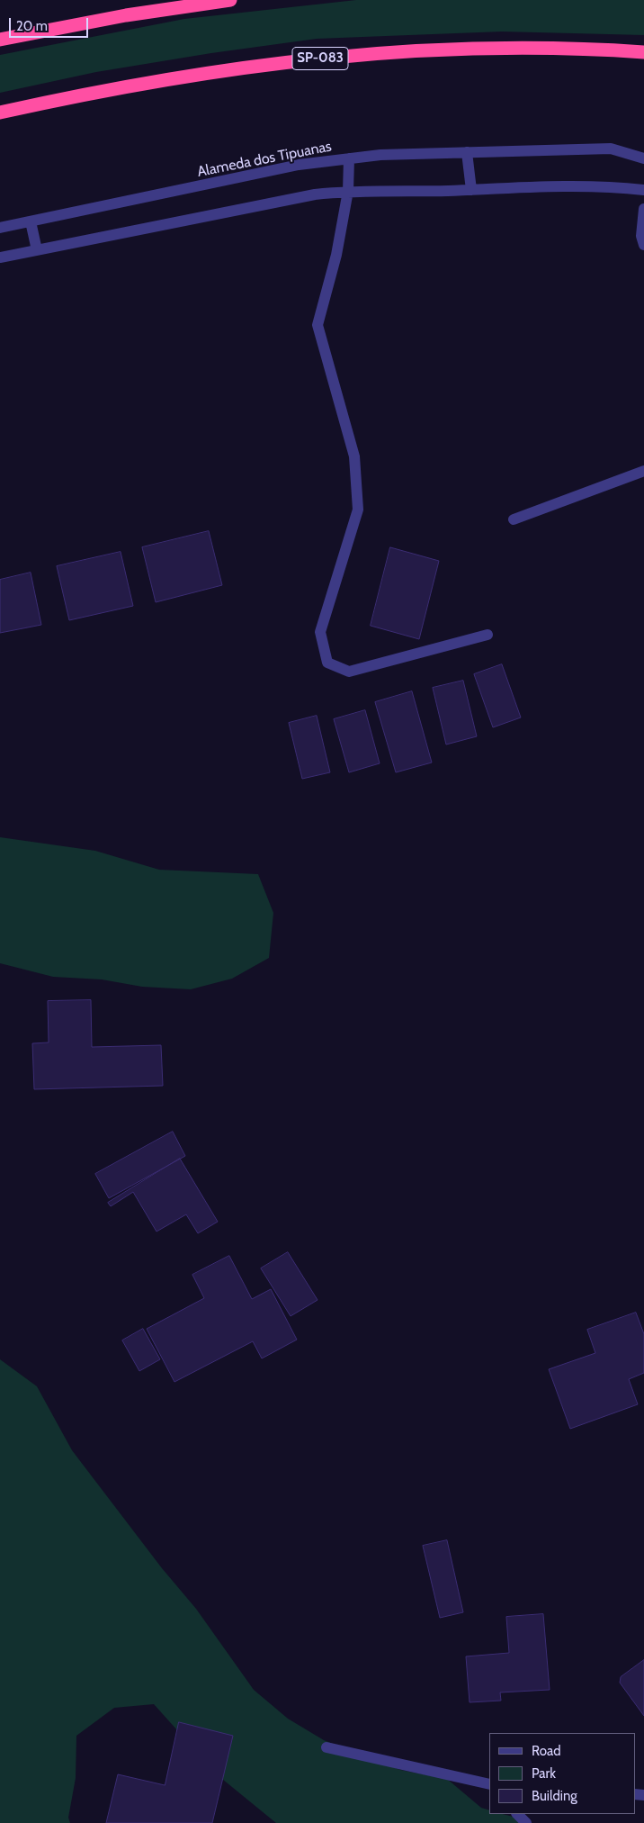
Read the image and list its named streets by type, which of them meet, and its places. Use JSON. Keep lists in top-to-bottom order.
{
  "streets": {
    "highway": ["SP-083"],
    "street": ["Alameda dos Tipuanas"]
  },
  "legend": ["Road", "Park", "Building"],
  "scale_bar": "20 m"
}
